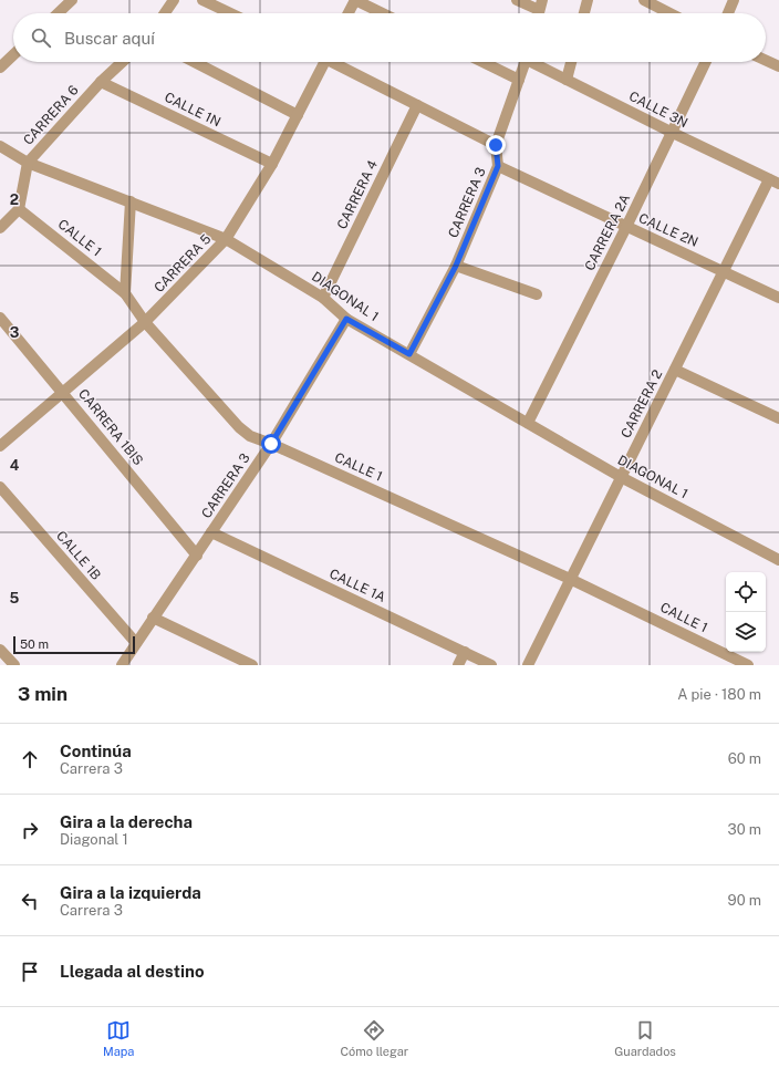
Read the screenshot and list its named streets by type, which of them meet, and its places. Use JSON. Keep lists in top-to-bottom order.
{
  "streets": {
    "street": [
      "CALLE 1N",
      "CALLE 3N",
      "CARRERA 6",
      "CARRERA 4",
      "CARRERA 3",
      "CALLE 2N",
      "CARRERA 2A",
      "CALLE 1",
      "CARRERA 5",
      "DIAGONAL 1",
      "CARRERA 2",
      "CARRERA 1BIS",
      "CALLE 1B",
      "CALLE 1A"
    ]
  },
  "crossings": [
    ["CALLE 1N", "CARRERA 6"],
    ["CALLE 1N", "CARRERA 5"],
    ["CALLE 3N", "CARRERA 2A"],
    ["CALLE 3N", "CARRERA 2"],
    ["CARRERA 6", "CALLE 1"],
    ["CARRERA 6", "DIAGONAL 1"],
    ["CARRERA 4", "DIAGONAL 1"],
    ["CARRERA 3", "CALLE 2N"],
    ["CARRERA 3", "CALLE 1"],
    ["CARRERA 3", "DIAGONAL 1"],
    ["CARRERA 3", "CARRERA 1BIS"],
    ["CARRERA 3", "CALLE 1B"],
    ["CARRERA 3", "CALLE 1A"],
    ["CALLE 2N", "CARRERA 2A"],
    ["CALLE 2N", "CARRERA 2"],
    ["CARRERA 2A", "DIAGONAL 1"],
    ["CALLE 1", "CARRERA 5"],
    ["CALLE 1", "CARRERA 2"],
    ["CARRERA 5", "DIAGONAL 1"],
    ["CARRERA 5", "CARRERA 1BIS"],
    ["DIAGONAL 1", "CARRERA 2"]
  ],
  "scale_bar": "50 m",
  "page": {
    "search": "Buscar aquí",
    "scale": "50 m",
    "heading": ["3 min", "A pie · 180 m"],
    "list": [
      ["Continúa", "Carrera 3", "60 m"],
      ["Gira a la derecha", "Diagonal 1", "30 m"],
      ["Gira a la izquierda", "Carrera 3", "90 m"],
      "Llegada al destino"
    ],
    "nav": ["Mapa", "Cómo llegar", "Guardados"]
  },
  "grid": {
    "rows": [
      "2",
      "3",
      "4",
      "5"
    ]
  }
}
